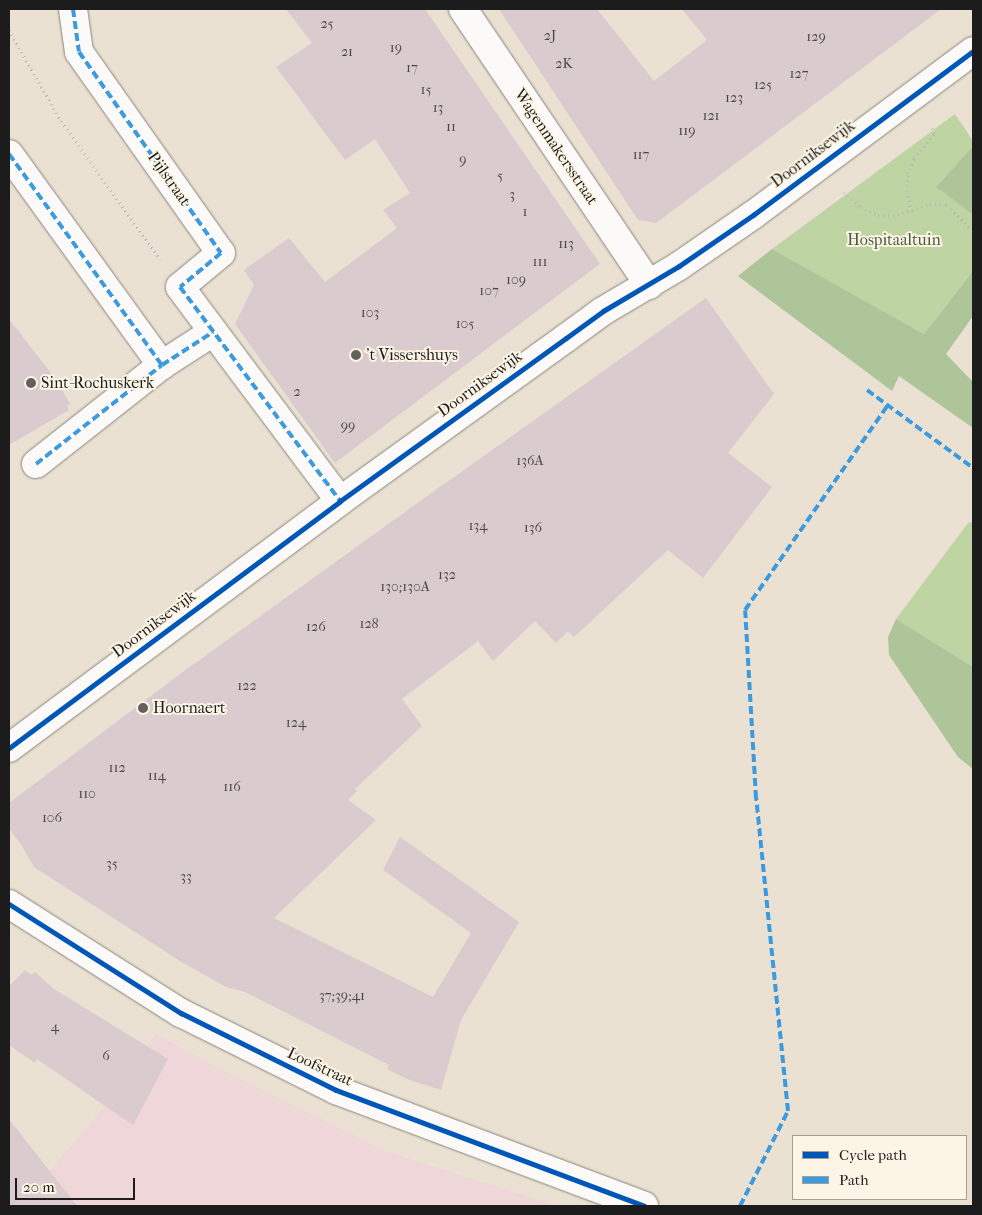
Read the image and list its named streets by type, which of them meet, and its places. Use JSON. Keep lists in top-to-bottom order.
{
  "streets": {
    "street": [
      "Wagenmakersstraat",
      "Doorniksewijk",
      "Pijlstraat",
      "Loofstraat"
    ]
  },
  "crossings": [
    ["Wagenmakersstraat", "Doorniksewijk"]
  ],
  "parks": ["Hospitaaltuin"],
  "places": ["'t Vissershuys", "Sint-Rochuskerk", "Hoornaert"],
  "house_numbers": [
    "25",
    "2J",
    "129",
    "19",
    "21",
    "2K",
    "17",
    "127",
    "125",
    "15",
    "123",
    "13",
    "121",
    "11",
    "119",
    "117",
    "9",
    "5",
    "3",
    "1",
    "113",
    "111",
    "109",
    "107",
    "103",
    "105",
    "2",
    "99",
    "136A",
    "134",
    "136",
    "132",
    "130;130A",
    "128",
    "126",
    "122",
    "124",
    "112",
    "114",
    "116",
    "110",
    "106",
    "35",
    "33",
    "37;39;41",
    "4",
    "6"
  ],
  "legend": ["Cycle path", "Path"],
  "scale_bar": "20 m"
}
